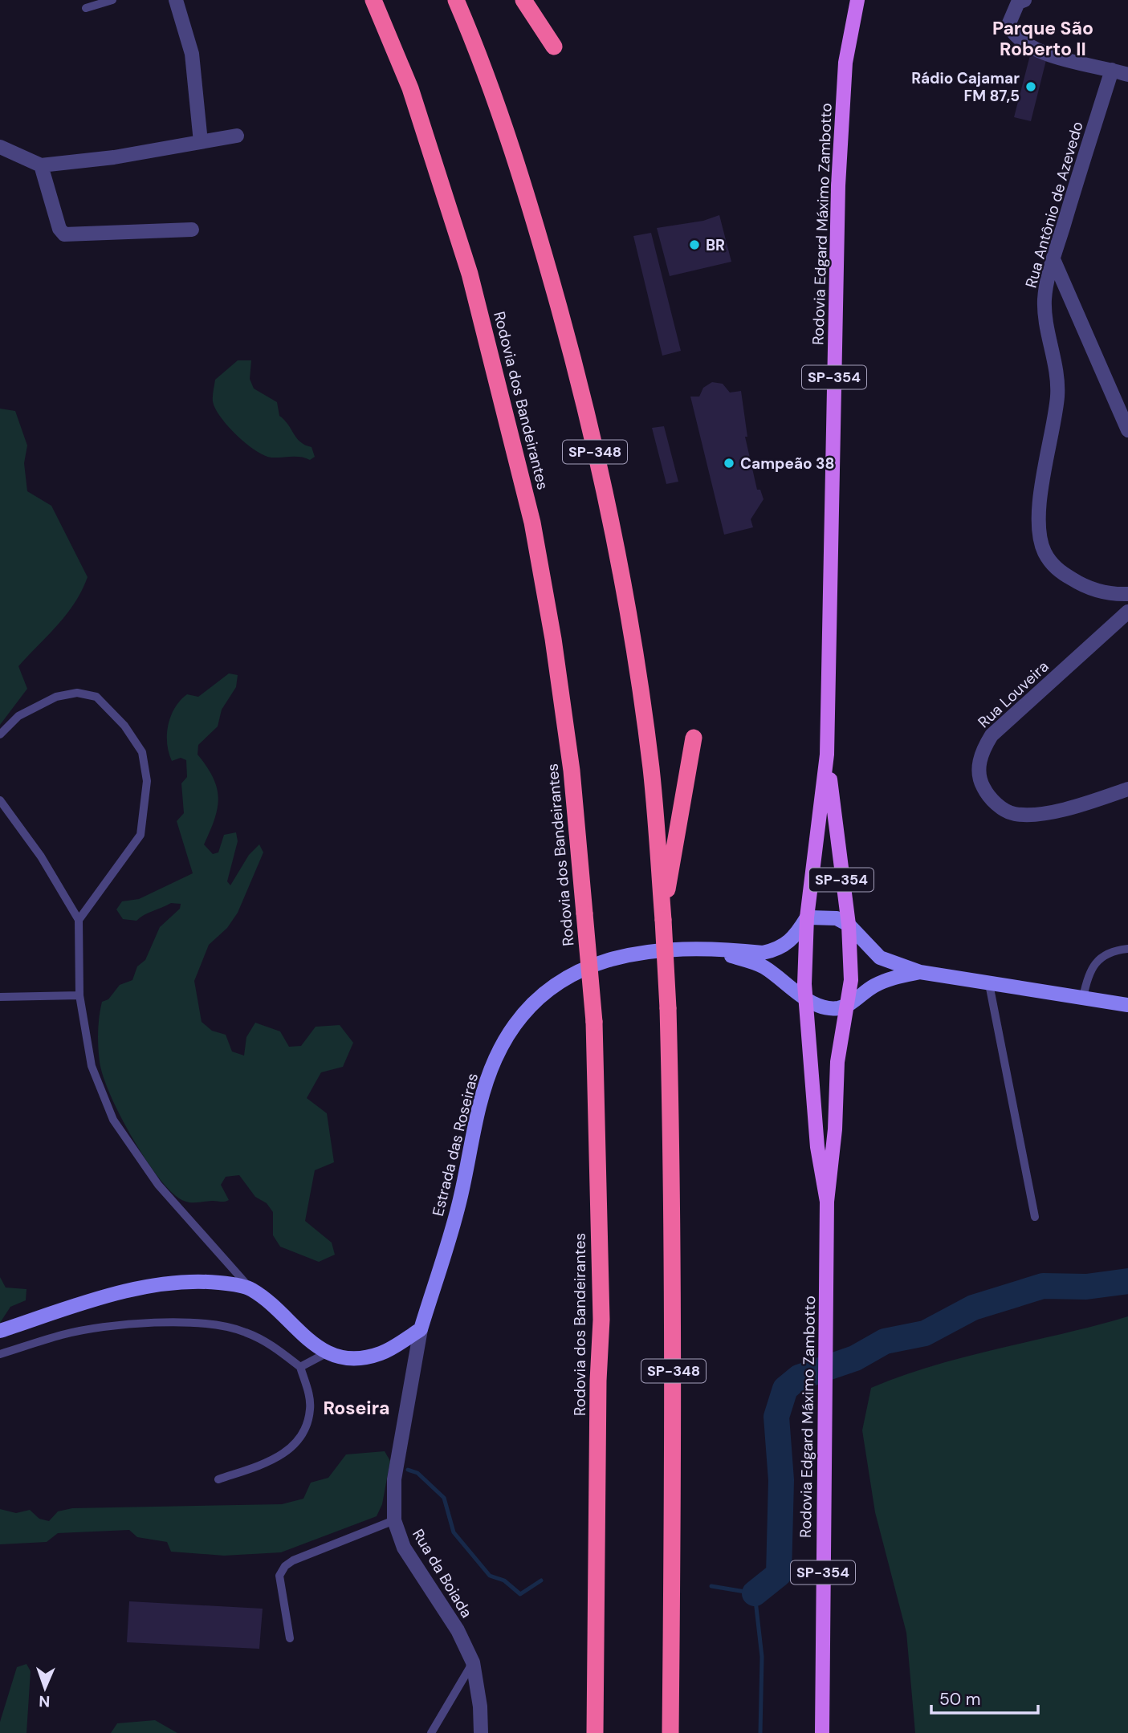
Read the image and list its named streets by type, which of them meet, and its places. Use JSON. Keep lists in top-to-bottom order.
{
  "streets": {
    "highway": ["Rodovia dos Bandeirantes", "SP-348"],
    "main road": ["Rodovia Edgard Máximo Zambotto", "SP-354"],
    "street": [
      "Rua Antônio de Azevedo",
      "Rua Louveira",
      "Estrada das Roseiras",
      "Rua da Boiada"
    ]
  },
  "crossings": [
    ["Rodovia Edgard Máximo Zambotto", "Estrada das Roseiras"],
    ["Estrada das Roseiras", "Rua da Boiada"]
  ],
  "districts": ["Parque São Roberto II", "Roseira"],
  "places": ["Rádio Cajamar FM 87,5", "BR", "Campeão 38"],
  "scale_bar": "50 m",
  "north": "bottom"
}
